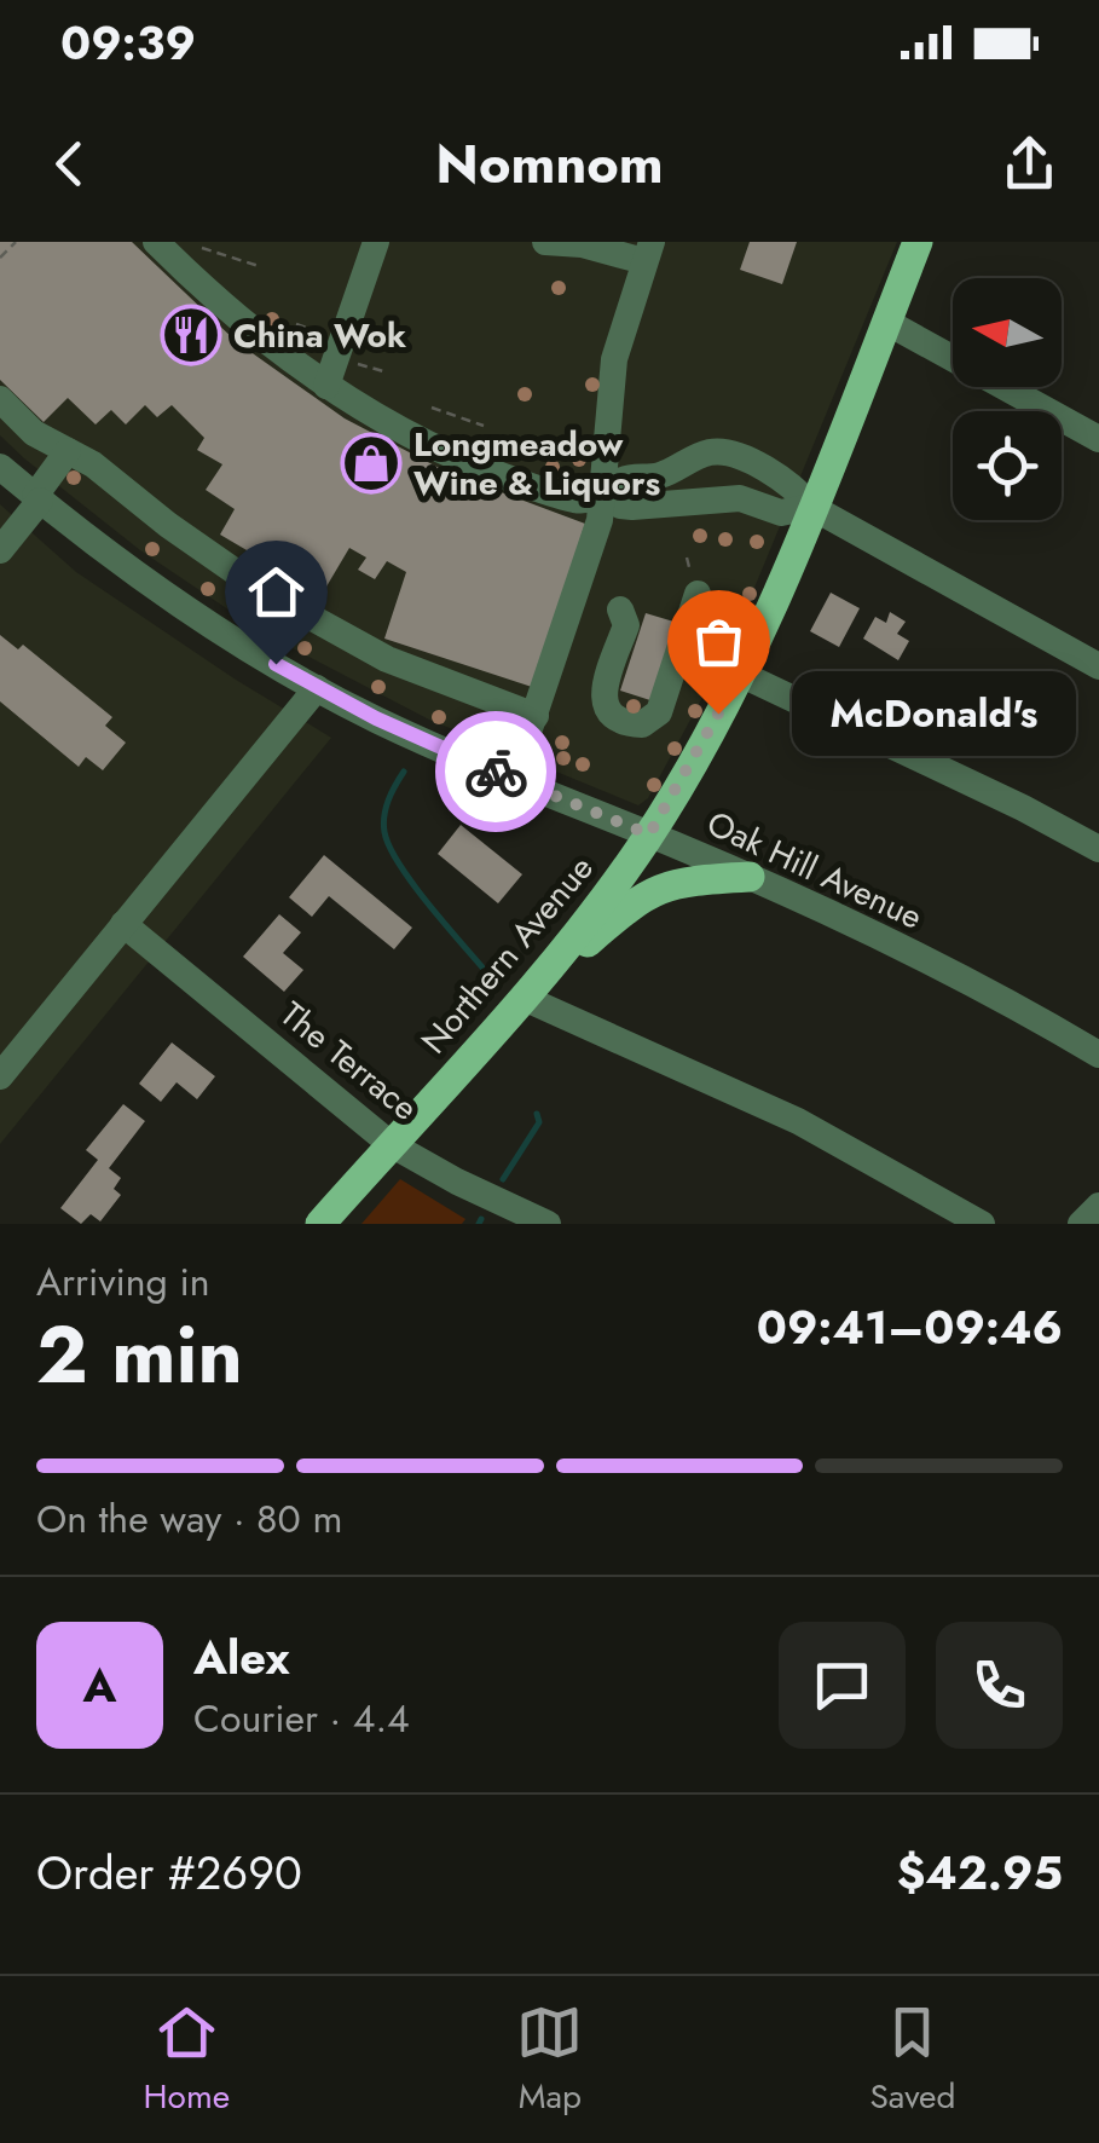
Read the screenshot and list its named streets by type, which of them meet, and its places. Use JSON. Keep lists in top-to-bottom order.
{
  "streets": {
    "main road": ["Northern Avenue"],
    "street": ["Oak Hill Avenue", "The Terrace"]
  },
  "crossings": [
    ["Oak Hill Avenue", "Northern Avenue"],
    ["Northern Avenue", "The Terrace"]
  ],
  "places": {
    "restaurant": ["China Wok"],
    "shop": ["Longmeadow Wine & Liquors"],
    "other": ["McDonald's"]
  },
  "north": "left",
  "page": {
    "status": "09:39",
    "header": "Nomnom",
    "bubble": "McDonald's",
    "heading": ["2 min", "Arriving in", "09:41–09:46"],
    "panel": [
      "Alex",
      "Courier · 4.4",
      "Order #2690",
      "$42.95"
    ],
    "bar": "On the way · 80 m",
    "round": "A",
    "tabs": ["Home", "Map", "Saved"]
  }
}
